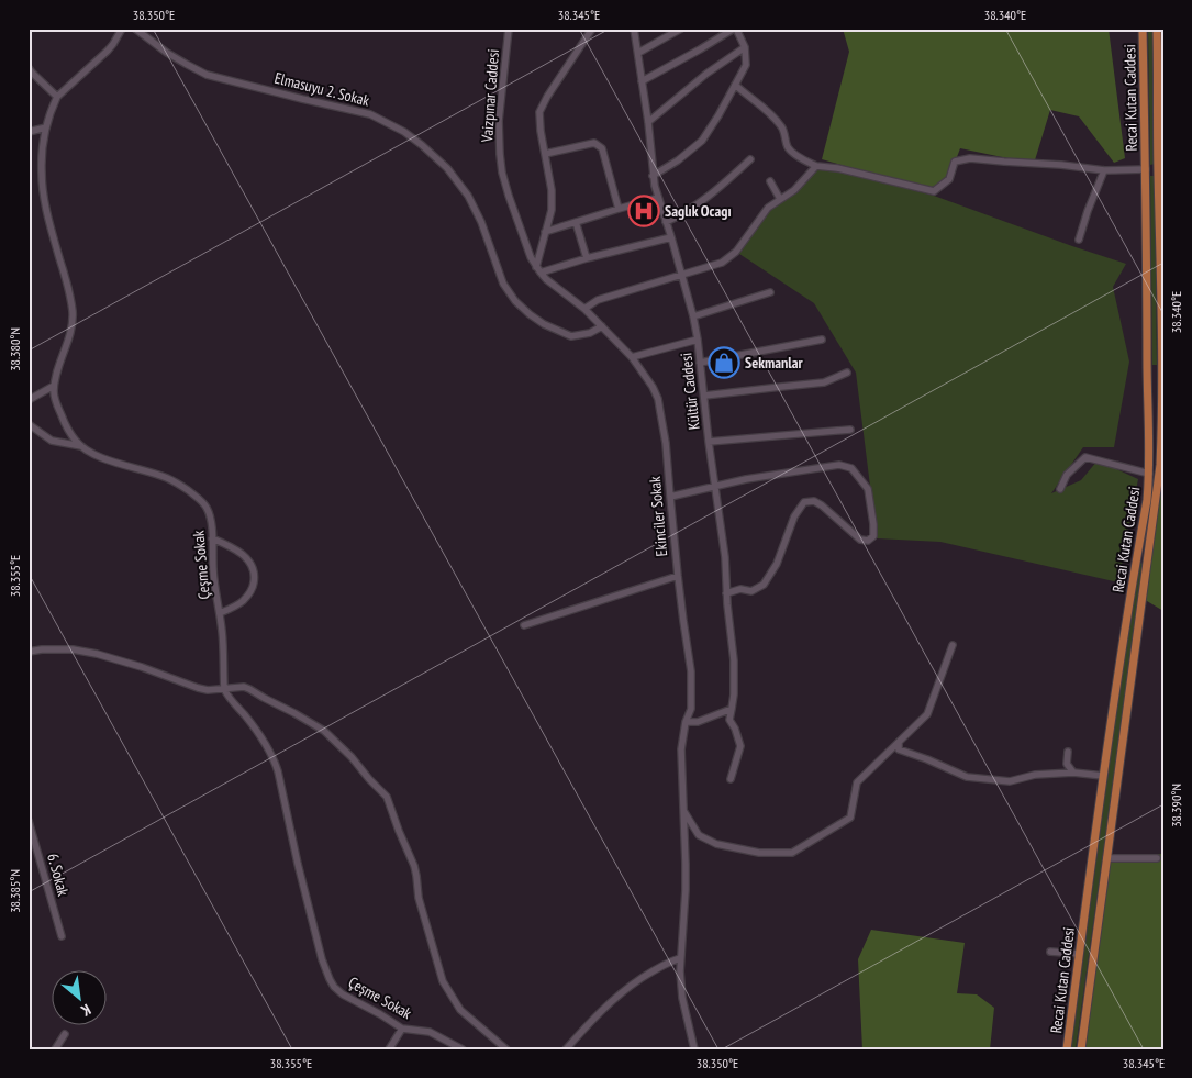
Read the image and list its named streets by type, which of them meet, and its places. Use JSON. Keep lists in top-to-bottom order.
{
  "streets": {
    "main road": ["Recai Kutan Caddesi"],
    "street": [
      "Elmasuyu 2. Sokak",
      "Vaizpınar Caddesi",
      "Kültür Caddesi",
      "Ekinciler Sokak",
      "Çeşme Sokak",
      "6. Sokak"
    ]
  },
  "crossings": [
    ["Elmasuyu 2. Sokak", "Vaizpınar Caddesi"],
    ["Elmasuyu 2. Sokak", "Ekinciler Sokak"],
    ["Vaizpınar Caddesi", "Ekinciler Sokak"]
  ],
  "places": {
    "hospital": ["Saglık Ocagı"],
    "shop": ["Sekmanlar"]
  },
  "north": "bottom right",
  "coordinates": [
    "38.350°E",
    "38.345°E",
    "38.340°E",
    "38.380°N",
    "38.355°E",
    "38.390°N",
    "38.385°N"
  ]
}
